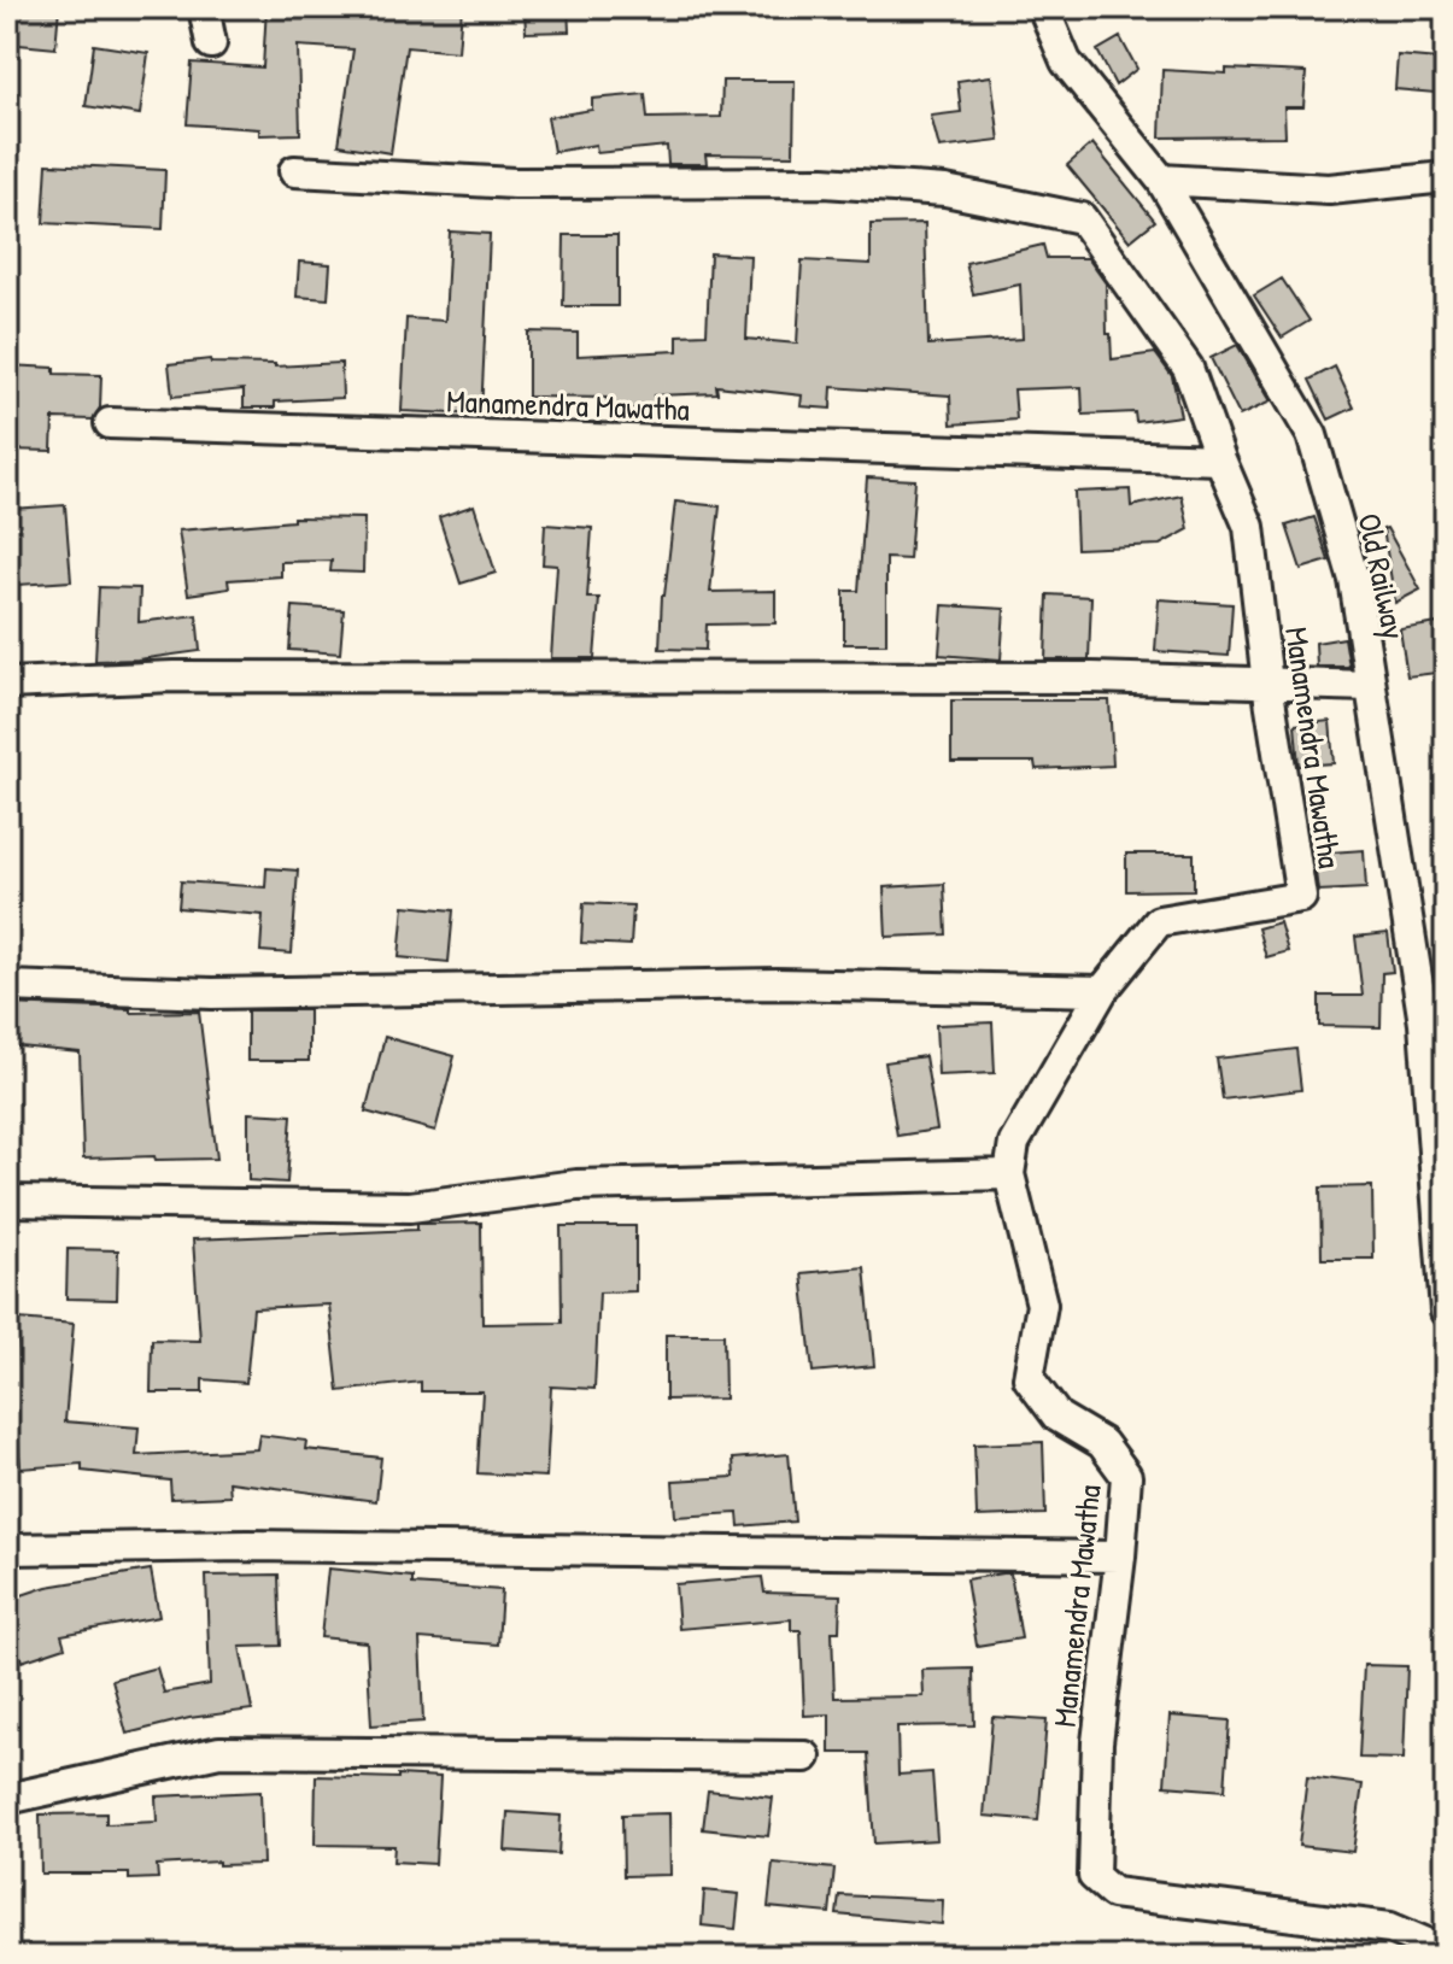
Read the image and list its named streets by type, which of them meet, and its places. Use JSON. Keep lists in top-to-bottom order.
{
  "streets": {
    "street": ["Manamendra Mawatha", "Old Railway"]
  }
}
